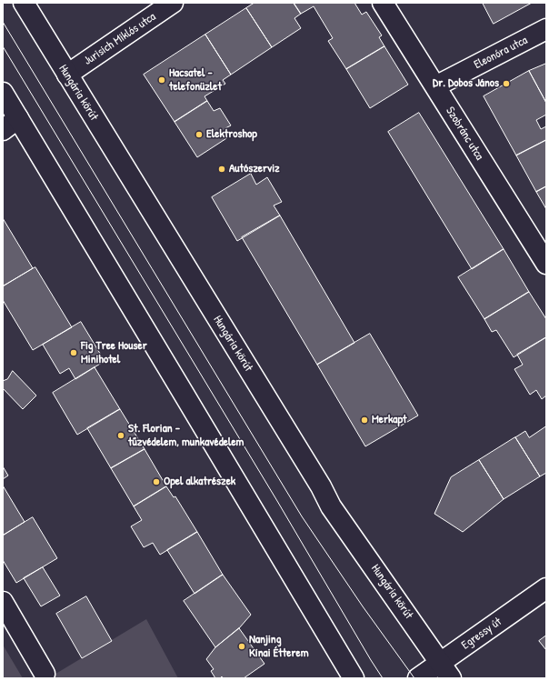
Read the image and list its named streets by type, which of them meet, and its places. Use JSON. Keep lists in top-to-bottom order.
{
  "streets": {
    "main road": [
      "Jurisich Miklós utca",
      "Eleonóra utca",
      "Hungária körút",
      "Szobránc utca",
      "Egressy út"
    ]
  },
  "crossings": [
    ["Jurisich Miklós utca", "Hungária körút"],
    ["Eleonóra utca", "Szobránc utca"],
    ["Hungária körút", "Egressy út"]
  ],
  "places": [
    "Hacsatel - telefonüzlet",
    "Dr. Dobos János",
    "Elektroshop",
    "Autószerviz",
    "Fig Tree Houser Minihotel",
    "Merkapt",
    "St. Florian - tűzvédelem, munkavédelem",
    "Opel alkatrészek",
    "Nanjing Kínai Étterem"
  ]
}
